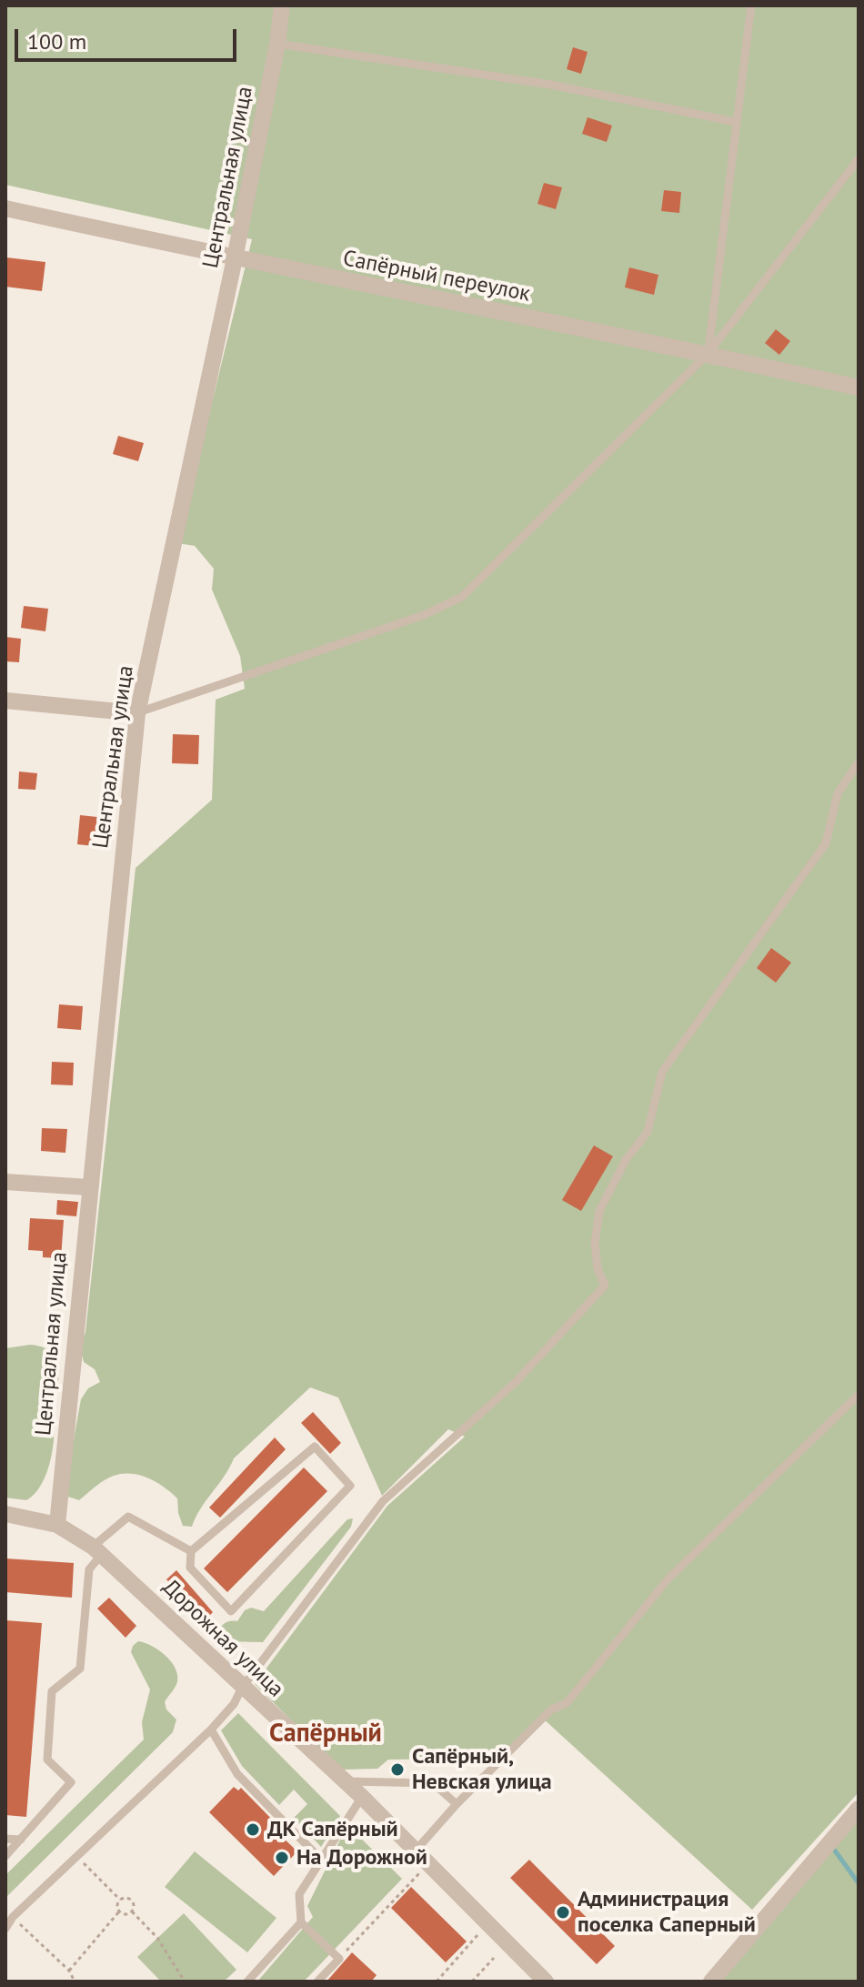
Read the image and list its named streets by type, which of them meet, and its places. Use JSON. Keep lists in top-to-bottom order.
{
  "streets": {
    "street": ["Центральная улица", "Сапёрный переулок", "Дорожная улица"]
  },
  "crossings": [
    ["Центральная улица", "Сапёрный переулок"],
    ["Центральная улица", "Дорожная улица"]
  ],
  "districts": ["Сапёрный"],
  "places": [
    "Сапёрный, Невская улица",
    "ДК Сапёрный",
    "На Дорожной",
    "Администрация поселка Саперный"
  ],
  "scale_bar": "100 m"
}
